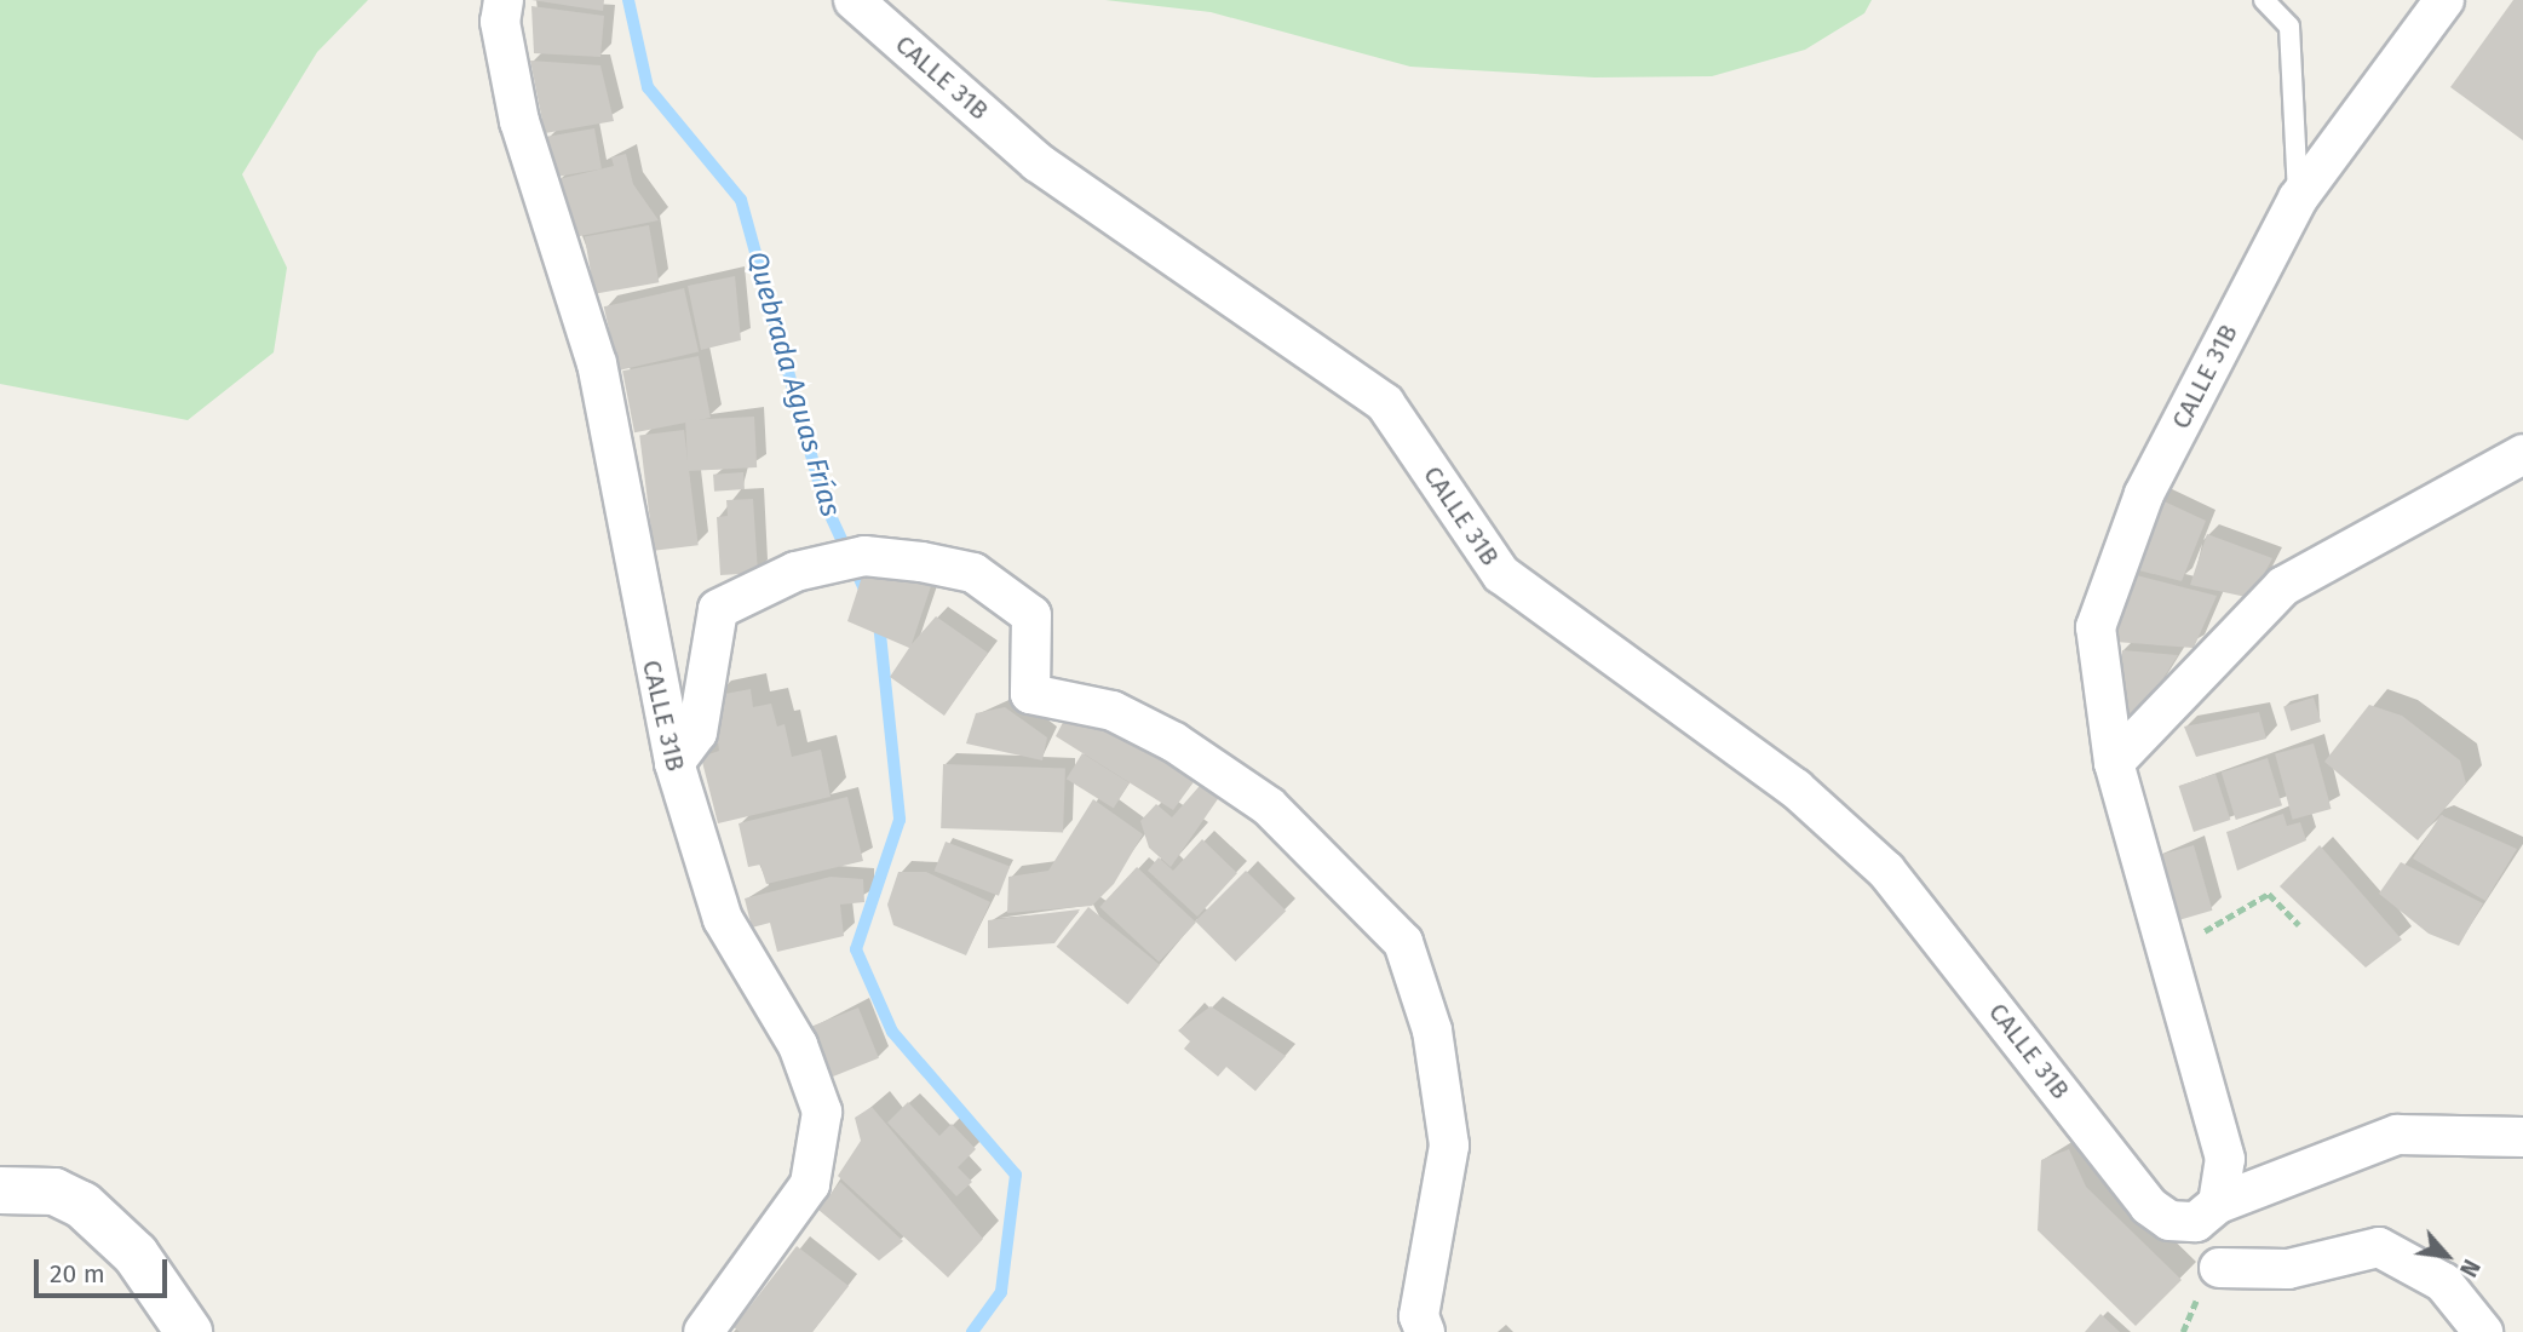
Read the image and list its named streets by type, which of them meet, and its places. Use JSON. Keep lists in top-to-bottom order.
{
  "streets": {
    "street": ["CALLE 31B"]
  },
  "water": ["Quebrada Aguas Frías"],
  "scale_bar": "20 m",
  "north": "bottom right"
}
